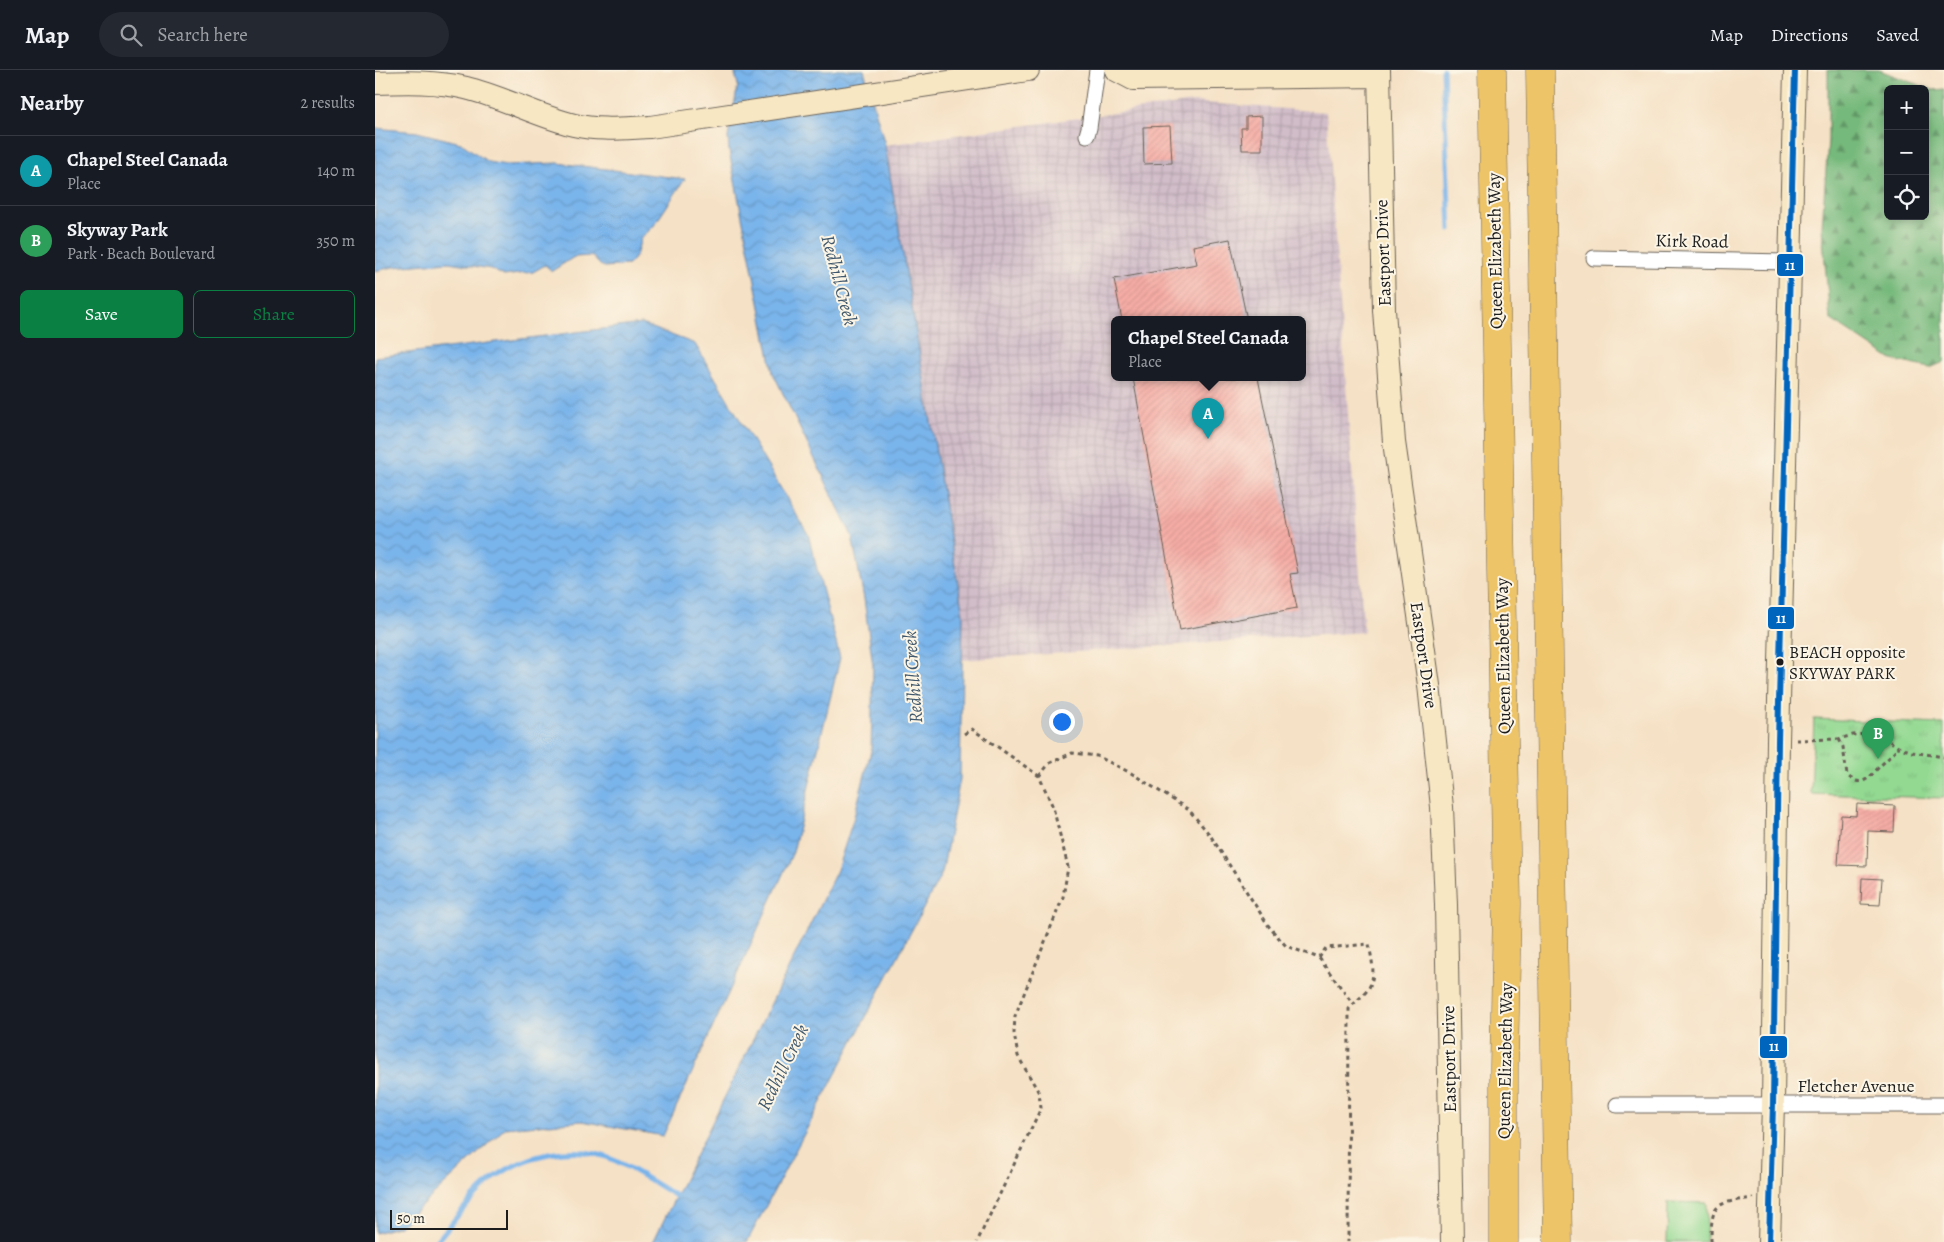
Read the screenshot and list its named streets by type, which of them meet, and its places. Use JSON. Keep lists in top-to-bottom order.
{
  "streets": {
    "highway": ["Queen Elizabeth Way"],
    "street": ["Kirk Road", "Eastport Drive", "Fletcher Avenue"]
  },
  "water": ["Redhill Creek"],
  "places": ["BEACH opposite SKYWAY PARK"],
  "lines": ["transit line 11"],
  "scale_bar": "50 m",
  "page": {
    "header": "Map",
    "search": "Search here",
    "nav": ["Map", "Directions", "Saved"],
    "heading": ["Nearby", "2 results"],
    "map_buttons": ["+", "−"],
    "list": [
      {
        "mark": "A",
        "name": "Chapel Steel Canada",
        "note": "Place",
        "value": "140 m"
      },
      {
        "mark": "B",
        "name": "Skyway Park",
        "note": "Park · Beach Boulevard",
        "value": "350 m"
      }
    ],
    "buttons": ["Save", "Share"],
    "popup": ["Chapel Steel Canada", "Place"],
    "pins": ["A", "B"],
    "scale": "50 m"
  }
}
